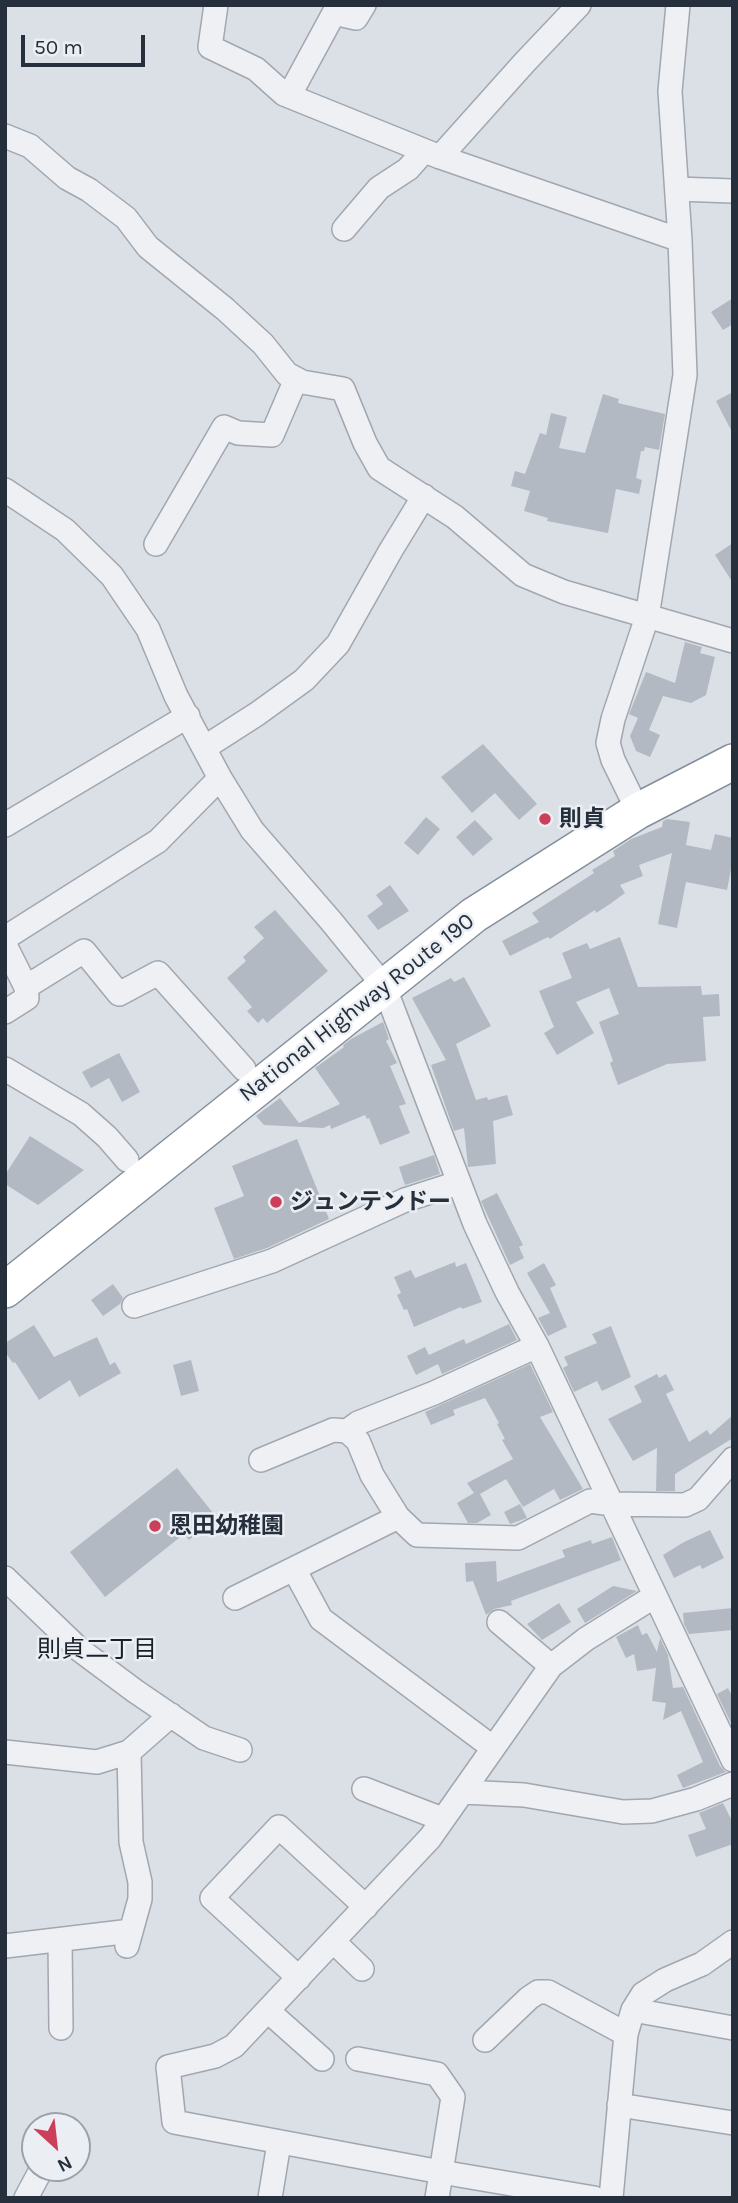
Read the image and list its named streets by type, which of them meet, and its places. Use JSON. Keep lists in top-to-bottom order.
{
  "streets": {
    "highway": ["National Highway Route 190"]
  },
  "districts": ["則貞二丁目"],
  "places": ["則貞", "ジュンテンドー", "恩田幼稚園"],
  "scale_bar": "50 m",
  "north": "bottom right"
}
